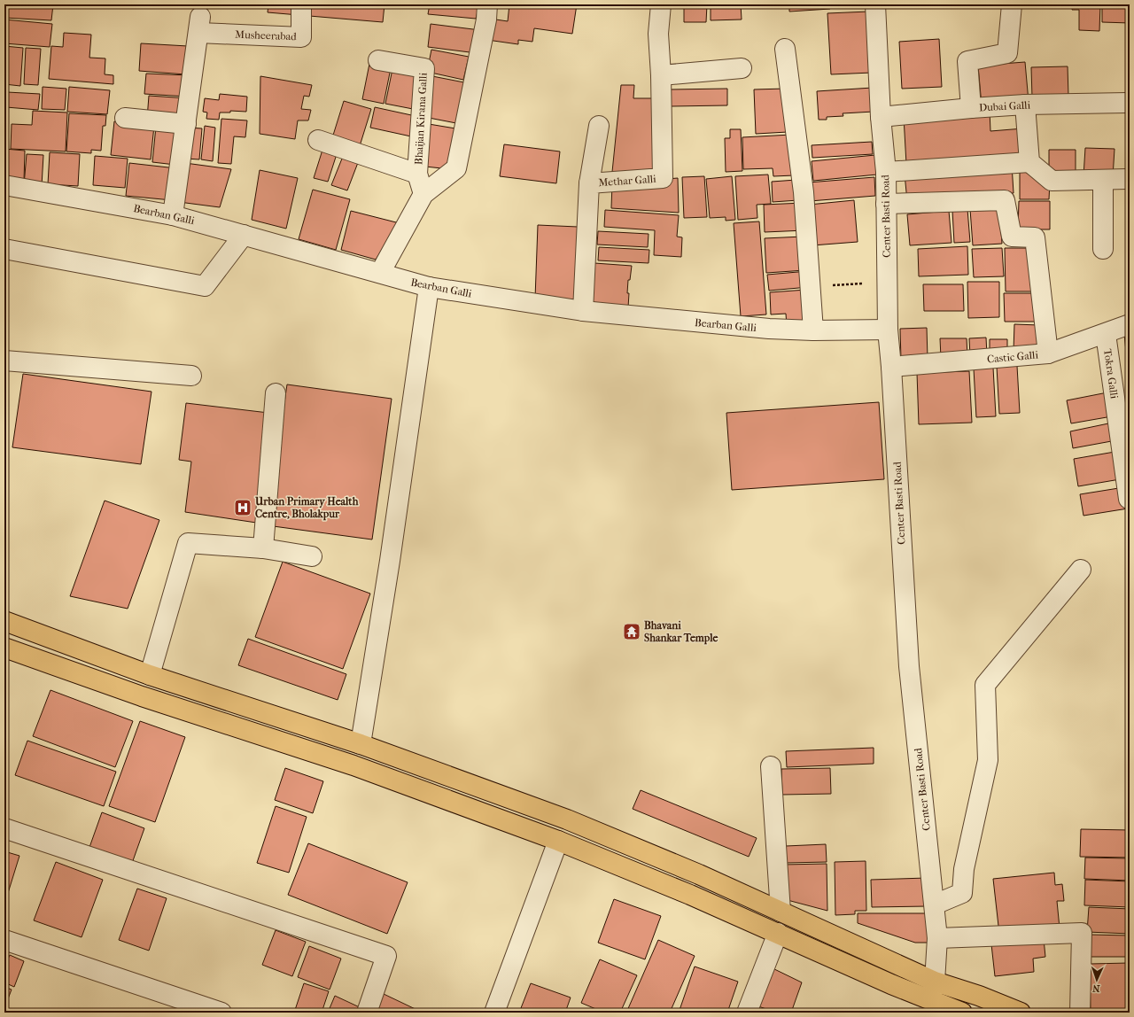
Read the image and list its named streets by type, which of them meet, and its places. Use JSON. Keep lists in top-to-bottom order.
{
  "streets": {
    "street": [
      "Musheerabad",
      "Dubai Galli",
      "Bhaijan Kirana Galli",
      "Methar Galli",
      "Bearban Galli",
      "Center Basti Road",
      "Castic Galli",
      "Tokra Galli"
    ]
  },
  "crossings": [
    ["Dubai Galli", "Center Basti Road"],
    ["Methar Galli", "Bearban Galli"],
    ["Bearban Galli", "Center Basti Road"],
    ["Center Basti Road", "Castic Galli"],
    ["Castic Galli", "Tokra Galli"]
  ],
  "places": {
    "hospital": ["Urban Primary Health Centre, Bholakpur"],
    "temple": ["Bhavani Shankar Temple"]
  },
  "north": "bottom"
}
